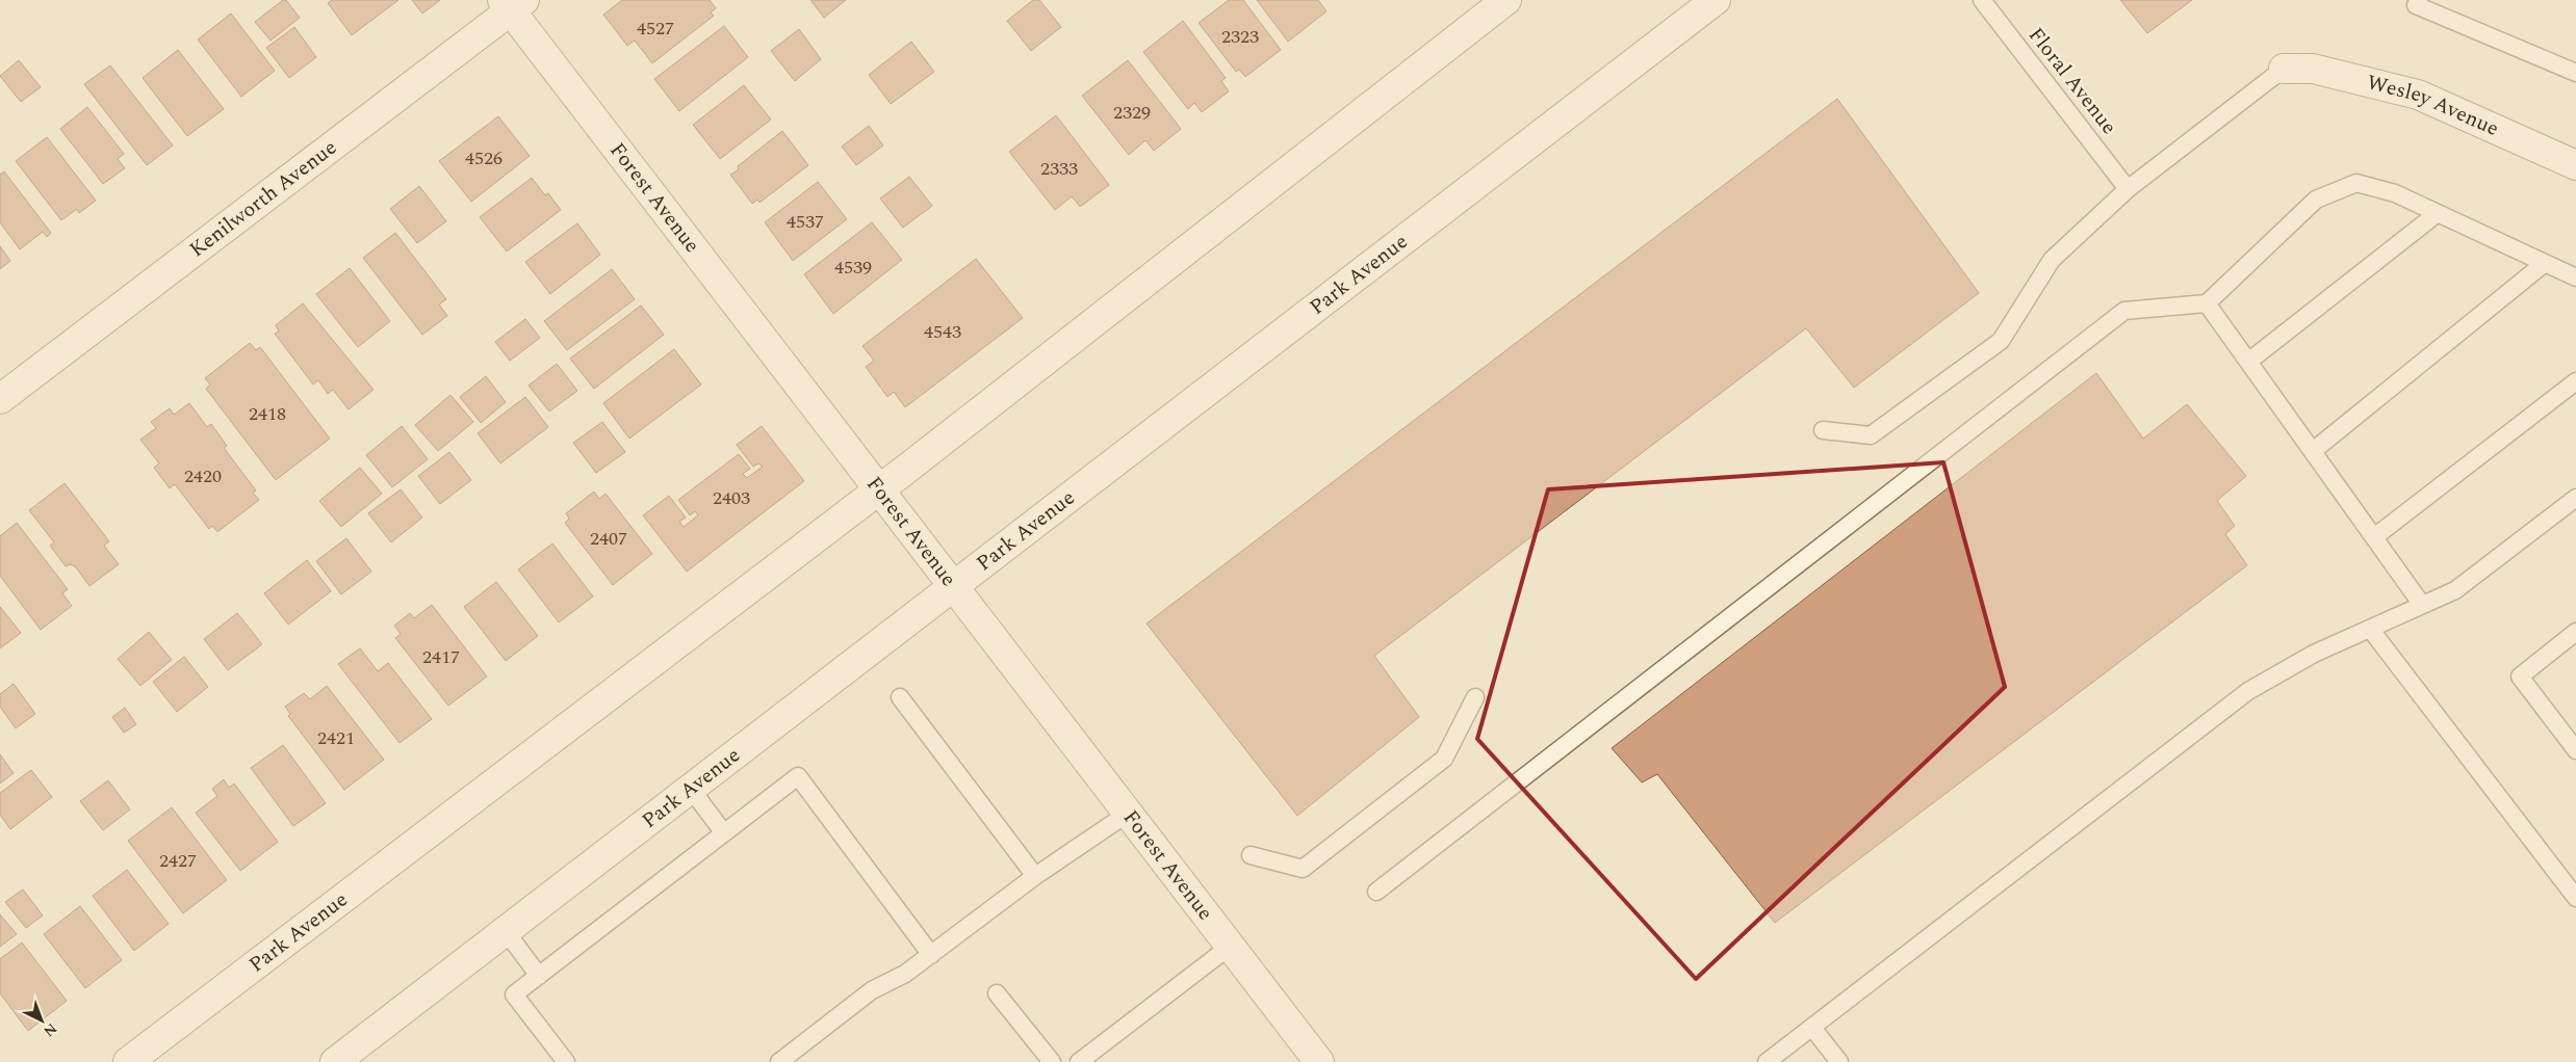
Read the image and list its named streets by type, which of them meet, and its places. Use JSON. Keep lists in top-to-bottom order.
{
  "streets": {
    "street": [
      "Wesley Avenue",
      "Forest Avenue",
      "Kenilworth Avenue",
      "Park Avenue"
    ],
    "lane": ["Floral Avenue"]
  },
  "crossings": [
    ["Forest Avenue", "Kenilworth Avenue"],
    ["Forest Avenue", "Park Avenue"]
  ],
  "house_numbers": [
    "4527",
    "2323",
    "2329",
    "4526",
    "2333",
    "4537",
    "4539",
    "4543",
    "2418",
    "2420",
    "2403",
    "2407",
    "2417",
    "2421",
    "2427"
  ],
  "north": "bottom right"
}
